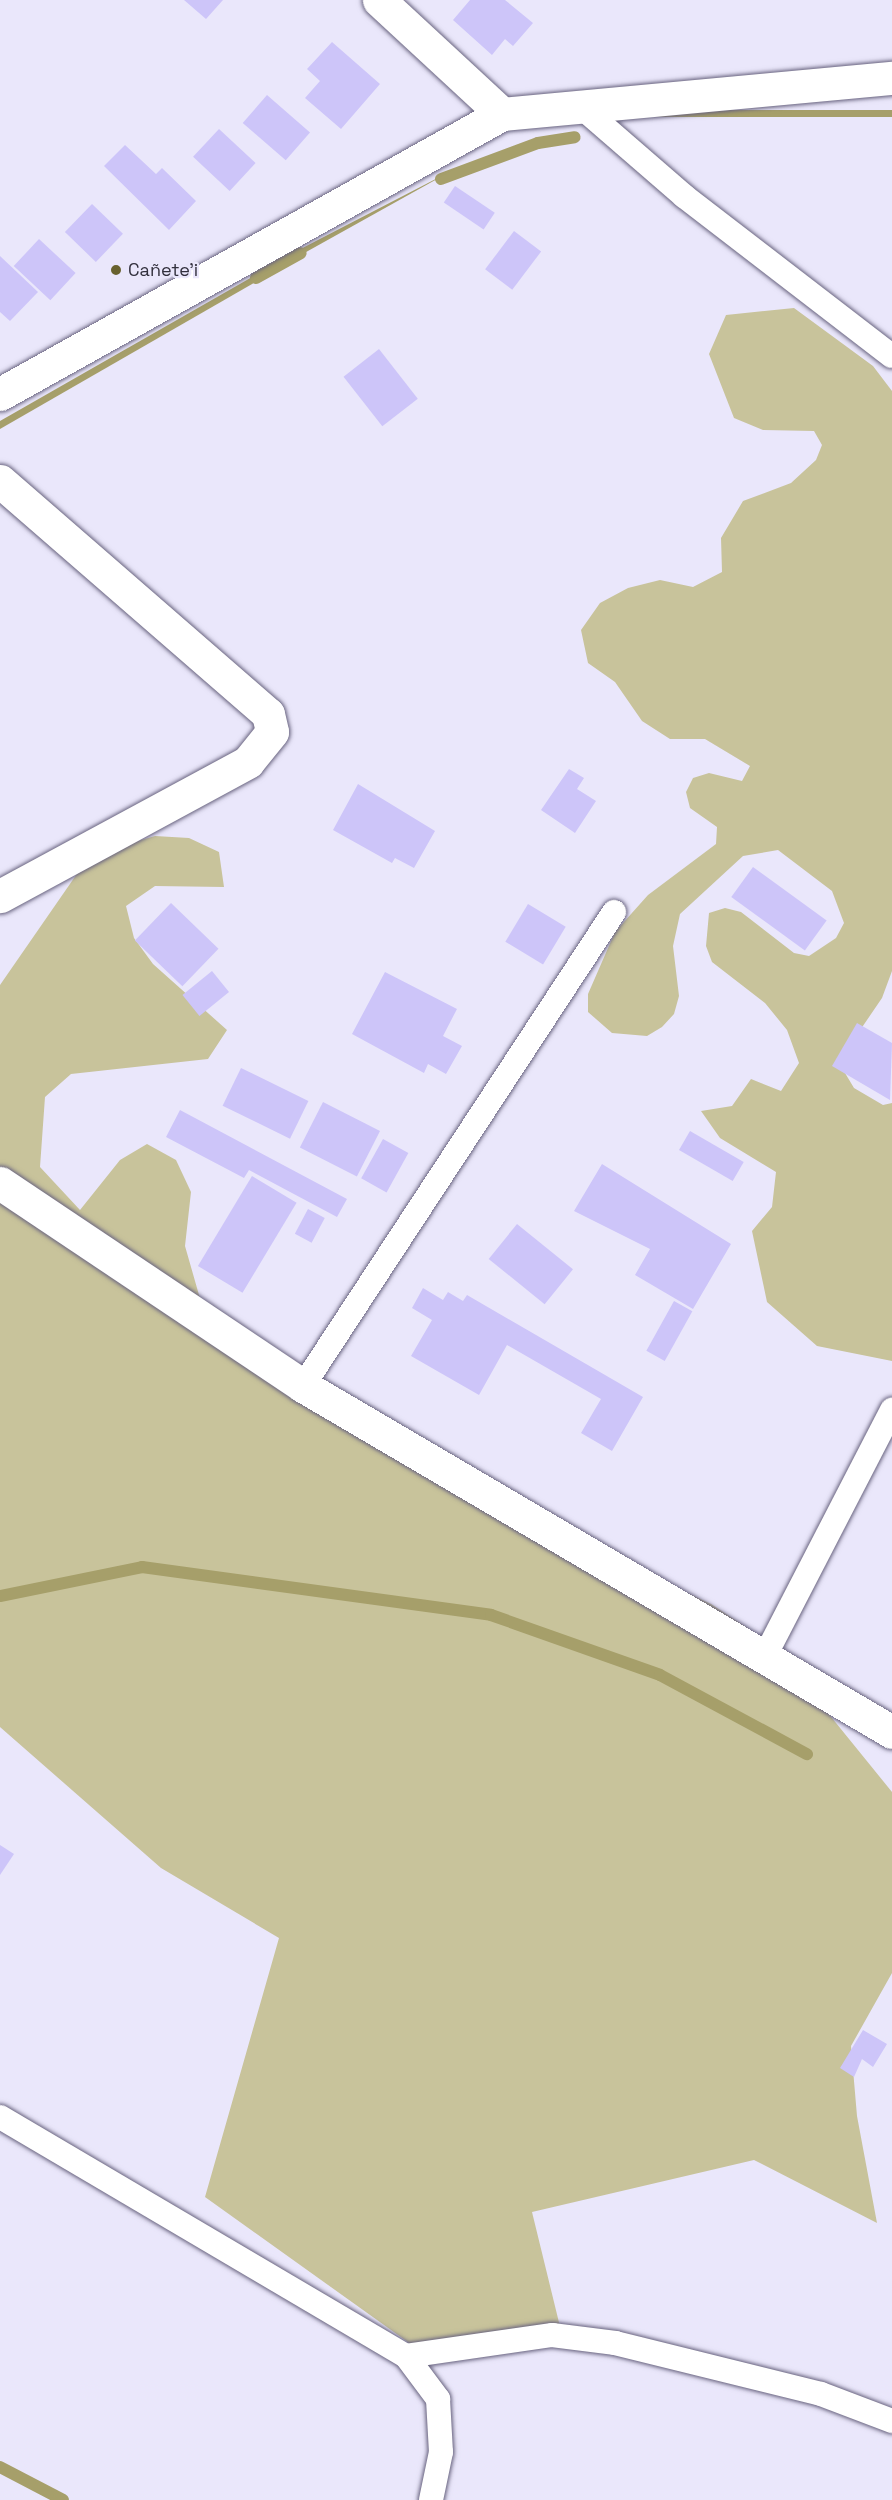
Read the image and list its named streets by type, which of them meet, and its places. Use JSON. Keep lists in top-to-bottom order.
{
  "places": ["Cañete'i"]
}
